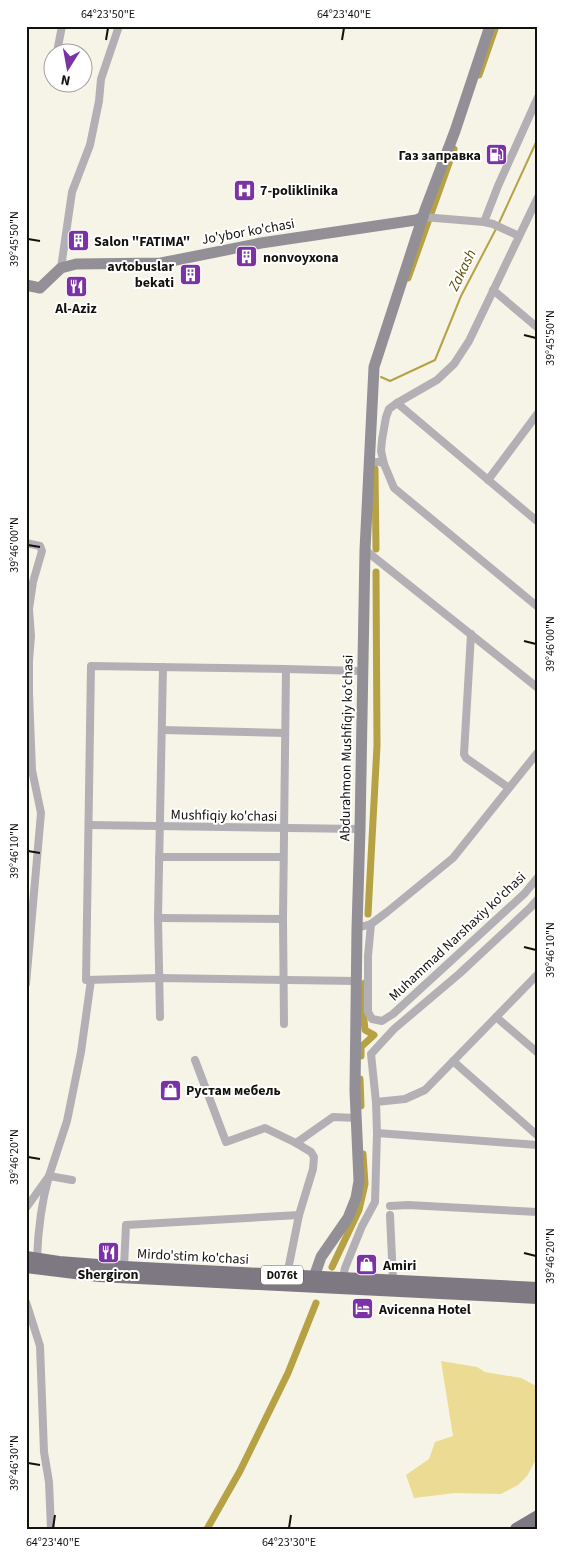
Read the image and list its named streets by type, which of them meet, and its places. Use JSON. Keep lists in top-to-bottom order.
{
  "streets": {
    "main road": ["Mirdo'stim ko'chasi", "D076t"],
    "street": [
      "Jo'ybor ko'chasi",
      "Abdurahmon Mushfiqiy koʻchasi",
      "Mushfiqiy ko'chasi",
      "Muhammad Narshaxiy ko'chasi"
    ]
  },
  "crossings": [
    ["Jo'ybor ko'chasi", "Abdurahmon Mushfiqiy koʻchasi"],
    ["Abdurahmon Mushfiqiy koʻchasi", "Mushfiqiy ko'chasi"],
    ["Abdurahmon Mushfiqiy koʻchasi", "Mirdo'stim ko'chasi"]
  ],
  "water": ["Zakash"],
  "places": {
    "fuel station": ["Газ заправка"],
    "hospital": ["7-poliklinika"],
    "building": ["Salon \"FATIMA\"", "nonvoyxona", "avtobuslar bekati"],
    "restaurant": ["Al-Aziz", "Shergiron"],
    "shop": ["Рустам мебель", "Amiri"],
    "hotel": ["Avicenna Hotel"]
  },
  "north": "bottom",
  "coordinates": [
    "64°23'50\"E",
    "64°23'40\"E",
    "39°45'50\"N",
    "39°46'00\"N",
    "39°46'10\"N",
    "39°46'20\"N",
    "39°46'30\"N",
    "64°23'30\"E"
  ]
}
